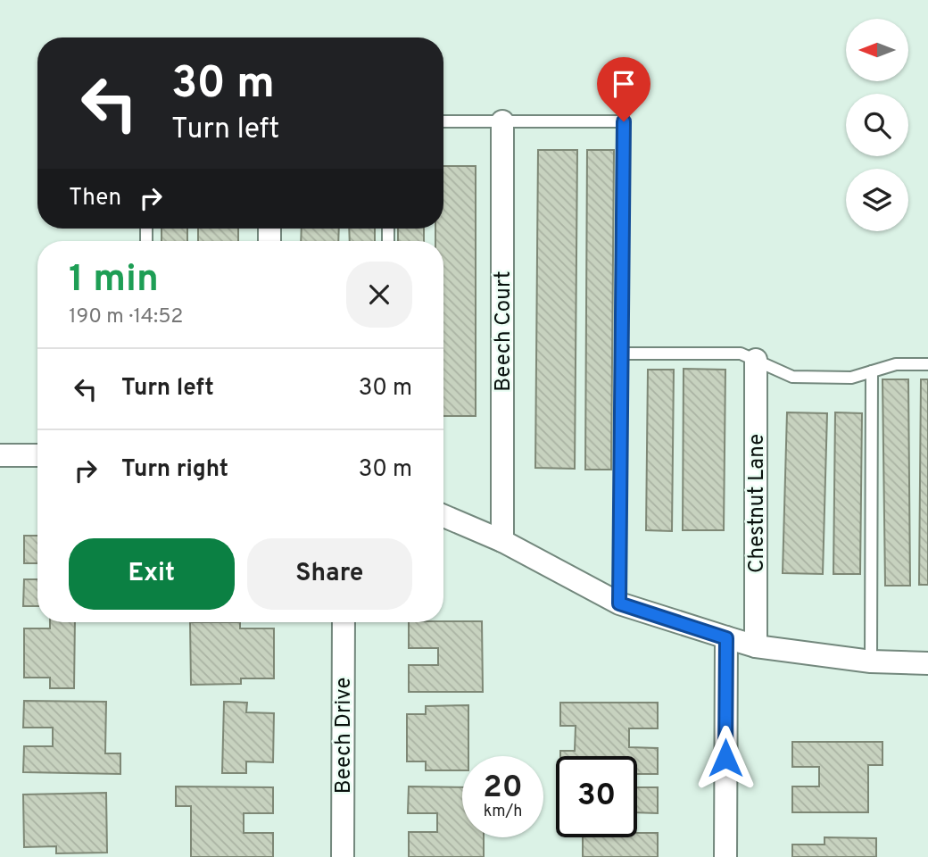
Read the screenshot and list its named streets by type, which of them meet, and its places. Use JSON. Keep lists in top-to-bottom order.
{
  "streets": {
    "street": ["Beech Court", "Chestnut Lane", "Beech Drive"]
  },
  "north": "left",
  "page": {
    "turn": ["30 m", "Turn left"],
    "then": "Then",
    "heading": ["1 min", "190 m · 14:52"],
    "list": [
      {
        "name": "Turn left",
        "value": "30 m"
      },
      {
        "name": "Turn right",
        "value": "30 m"
      }
    ],
    "buttons": ["Exit", "Share"],
    "speed": "20 km/h",
    "limit": "30"
  }
}
